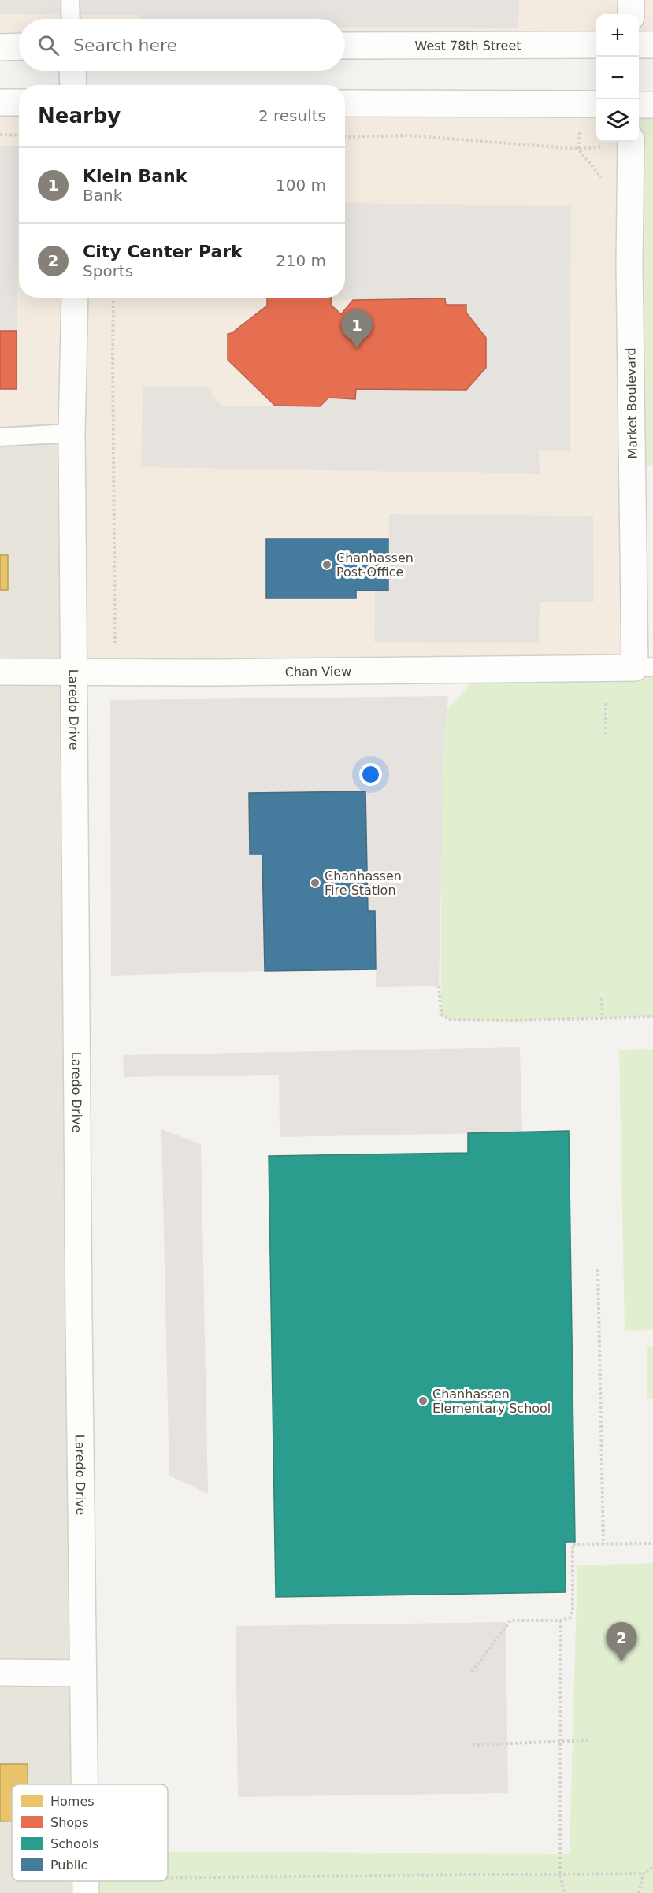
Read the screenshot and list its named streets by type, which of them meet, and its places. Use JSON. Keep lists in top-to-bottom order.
{
  "streets": {
    "street": [
      "West 78th Street",
      "Market Boulevard",
      "Chan View",
      "Laredo Drive"
    ]
  },
  "crossings": [
    ["Market Boulevard", "Chan View"],
    ["Chan View", "Laredo Drive"]
  ],
  "places": ["Chanhassen Post Office", "Chanhassen Fire Station", "Chanhassen Elementary School"],
  "legend": [
    "Homes",
    "Shops",
    "Schools",
    "Public"
  ],
  "page": {
    "map_buttons": ["+", "−"],
    "search": "Search here",
    "heading": ["Nearby", "2 results"],
    "list": [
      {
        "mark": "1",
        "name": "Klein Bank",
        "note": "Bank",
        "value": "100 m"
      },
      {
        "mark": "2",
        "name": "City Center Park",
        "note": "Sports",
        "value": "210 m"
      }
    ],
    "pins": ["1", "2"]
  }
}
